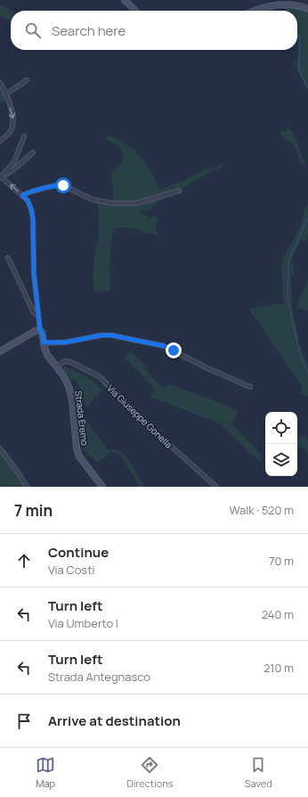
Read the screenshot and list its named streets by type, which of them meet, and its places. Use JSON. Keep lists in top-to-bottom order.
{
  "streets": {
    "main road": ["Strada Eremo"],
    "street": ["Via Giuseppe Gonella"]
  },
  "crossings": [
    ["Via Giuseppe Gonella", "Strada Eremo"]
  ],
  "page": {
    "search": "Search here",
    "heading": ["7 min", "Walk · 520 m"],
    "list": [
      ["Continue", "Via Costi", "70 m"],
      ["Turn left", "Via Umberto I", "240 m"],
      ["Turn left", "Strada Antegnasco", "210 m"],
      "Arrive at destination"
    ],
    "nav": ["Map", "Directions", "Saved"]
  }
}
